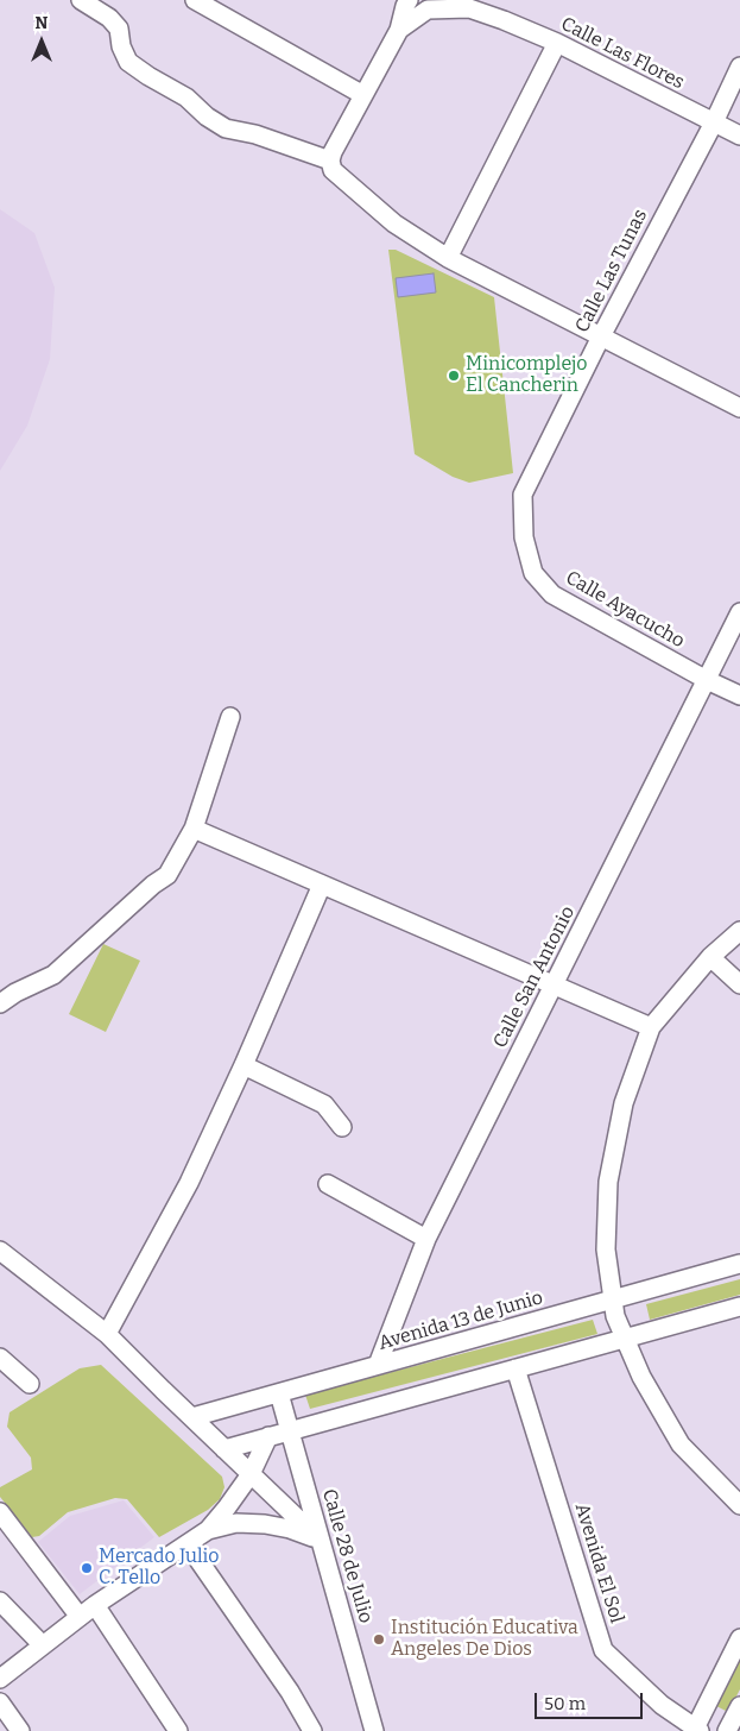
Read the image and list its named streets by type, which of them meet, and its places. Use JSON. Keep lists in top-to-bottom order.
{
  "streets": {
    "street": [
      "Calle Las Flores",
      "Calle Las Tunas",
      "Calle Ayacucho",
      "Calle San Antonio",
      "Avenida 13 de Junio",
      "Calle 28 de Julio",
      "Avenida El Sol"
    ]
  },
  "crossings": [
    ["Calle Las Flores", "Calle Las Tunas"],
    ["Calle Las Tunas", "Calle Ayacucho"],
    ["Calle Ayacucho", "Calle San Antonio"],
    ["Calle San Antonio", "Avenida 13 de Junio"],
    ["Avenida 13 de Junio", "Calle 28 de Julio"]
  ],
  "places": ["Minicomplejo El Cancherin", "Mercado Julio C. Tello", "Institución Educativa Angeles De Dios"],
  "scale_bar": "50 m",
  "north": "top"
}
